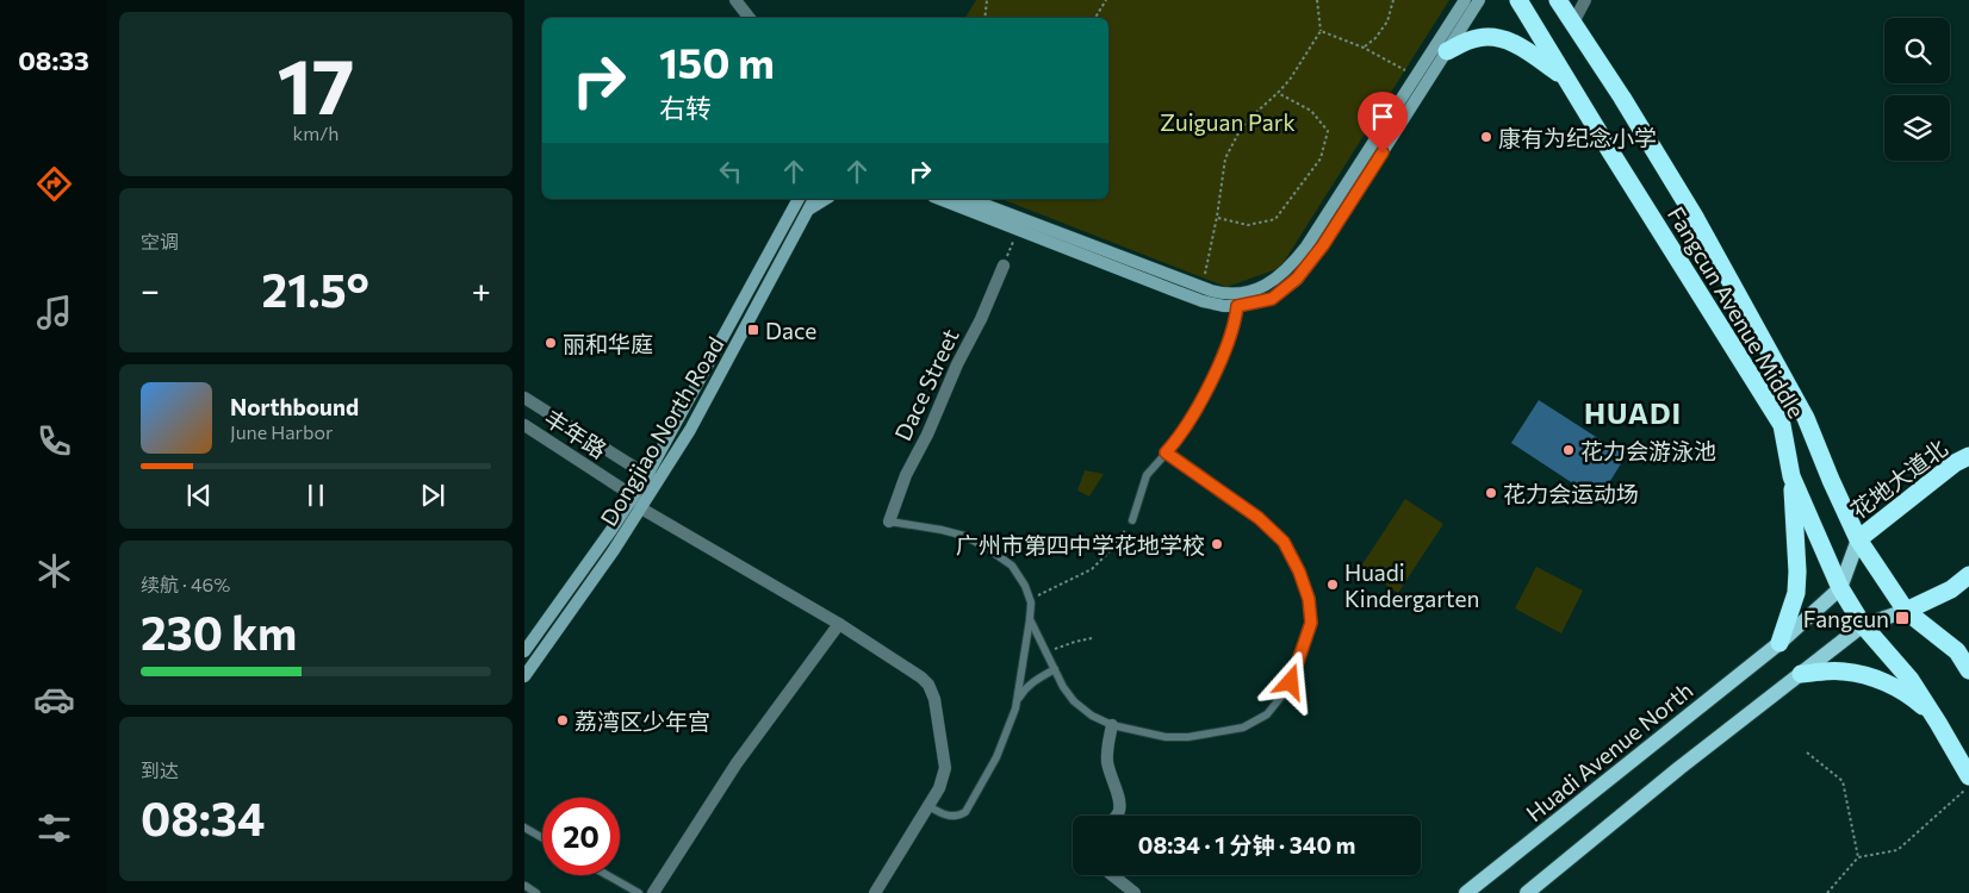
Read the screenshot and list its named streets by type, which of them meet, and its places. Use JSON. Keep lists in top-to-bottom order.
{
  "streets": {
    "highway": ["Fangcun Avenue Middle", "花地大道北"],
    "main road": ["Dongjiao North Road", "Huadi Avenue North"],
    "street": ["Dace Street", "丰年路"]
  },
  "crossings": [
    ["Fangcun Avenue Middle", "花地大道北"],
    ["Fangcun Avenue Middle", "Huadi Avenue North"],
    ["Dongjiao North Road", "丰年路"]
  ],
  "districts": ["HUADI"],
  "parks": ["Zuiguan Park"],
  "places": {
    "other": [
      "康有为纪念小学",
      "丽和华庭",
      "花力会游泳池",
      "花力会运动场",
      "广州市第四中学花地学校",
      "Huadi Kindergarten",
      "荔湾区少年宫"
    ],
    "transit": ["Dace", "Fangcun"]
  },
  "page": {
    "tabs": "08:33",
    "tile": [
      ["17", "km/h"],
      "空调",
      ["续航 · 46%", "230 km"],
      ["到达", "08:34"]
    ],
    "turn": ["150 m", "右转"],
    "heat": ["−", "21.5°", "+"],
    "song": ["Northbound", "June Harbor"],
    "limit": "20",
    "trip": "08:34 · 1 分钟 · 340 m"
  }
}
